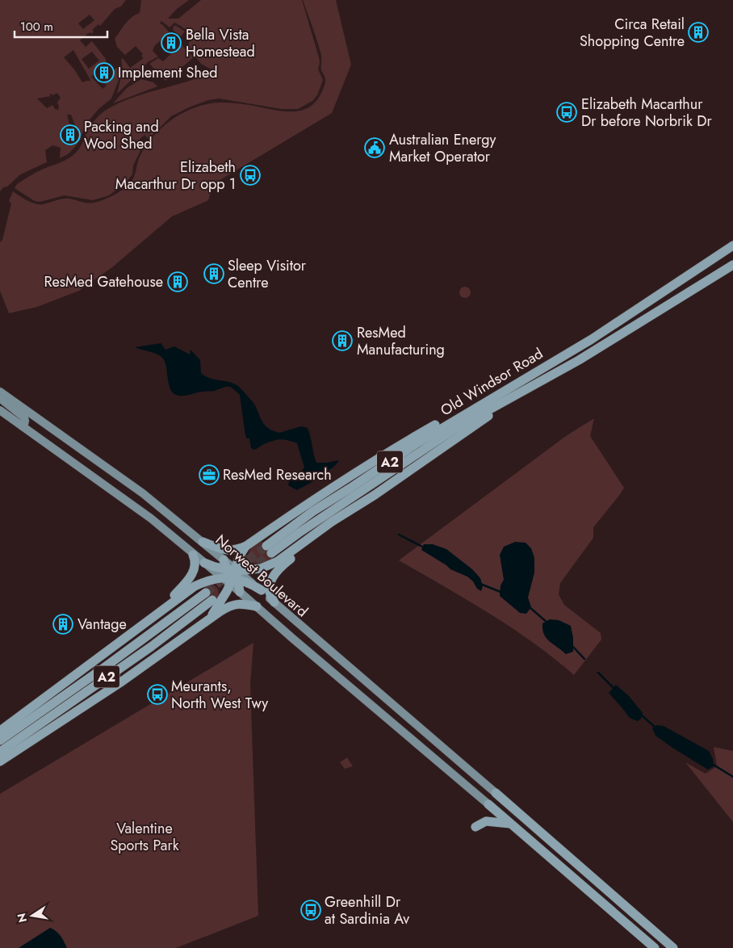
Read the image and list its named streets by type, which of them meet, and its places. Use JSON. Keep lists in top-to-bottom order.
{
  "streets": {
    "highway": ["Old Windsor Road", "A2"],
    "main road": ["Norwest Boulevard"]
  },
  "parks": ["Valentine Sports Park"],
  "places": {
    "building": [
      "Circa Retail Shopping Centre",
      "Bella Vista Homestead",
      "Implement Shed",
      "Packing and Wool Shed",
      "Sleep Visitor Centre",
      "ResMed Gatehouse",
      "ResMed Manufacturing",
      "Vantage"
    ],
    "bus stop": [
      "Elizabeth Macarthur Dr before Norbrik Dr",
      "Elizabeth Macarthur Dr opp 1",
      "Meurants, North West Twy",
      "Greenhill Dr at Sardinia Av"
    ],
    "public building": ["Australian Energy Market Operator"],
    "office": ["ResMed Research"]
  },
  "scale_bar": "100 m",
  "north": "left"
}
